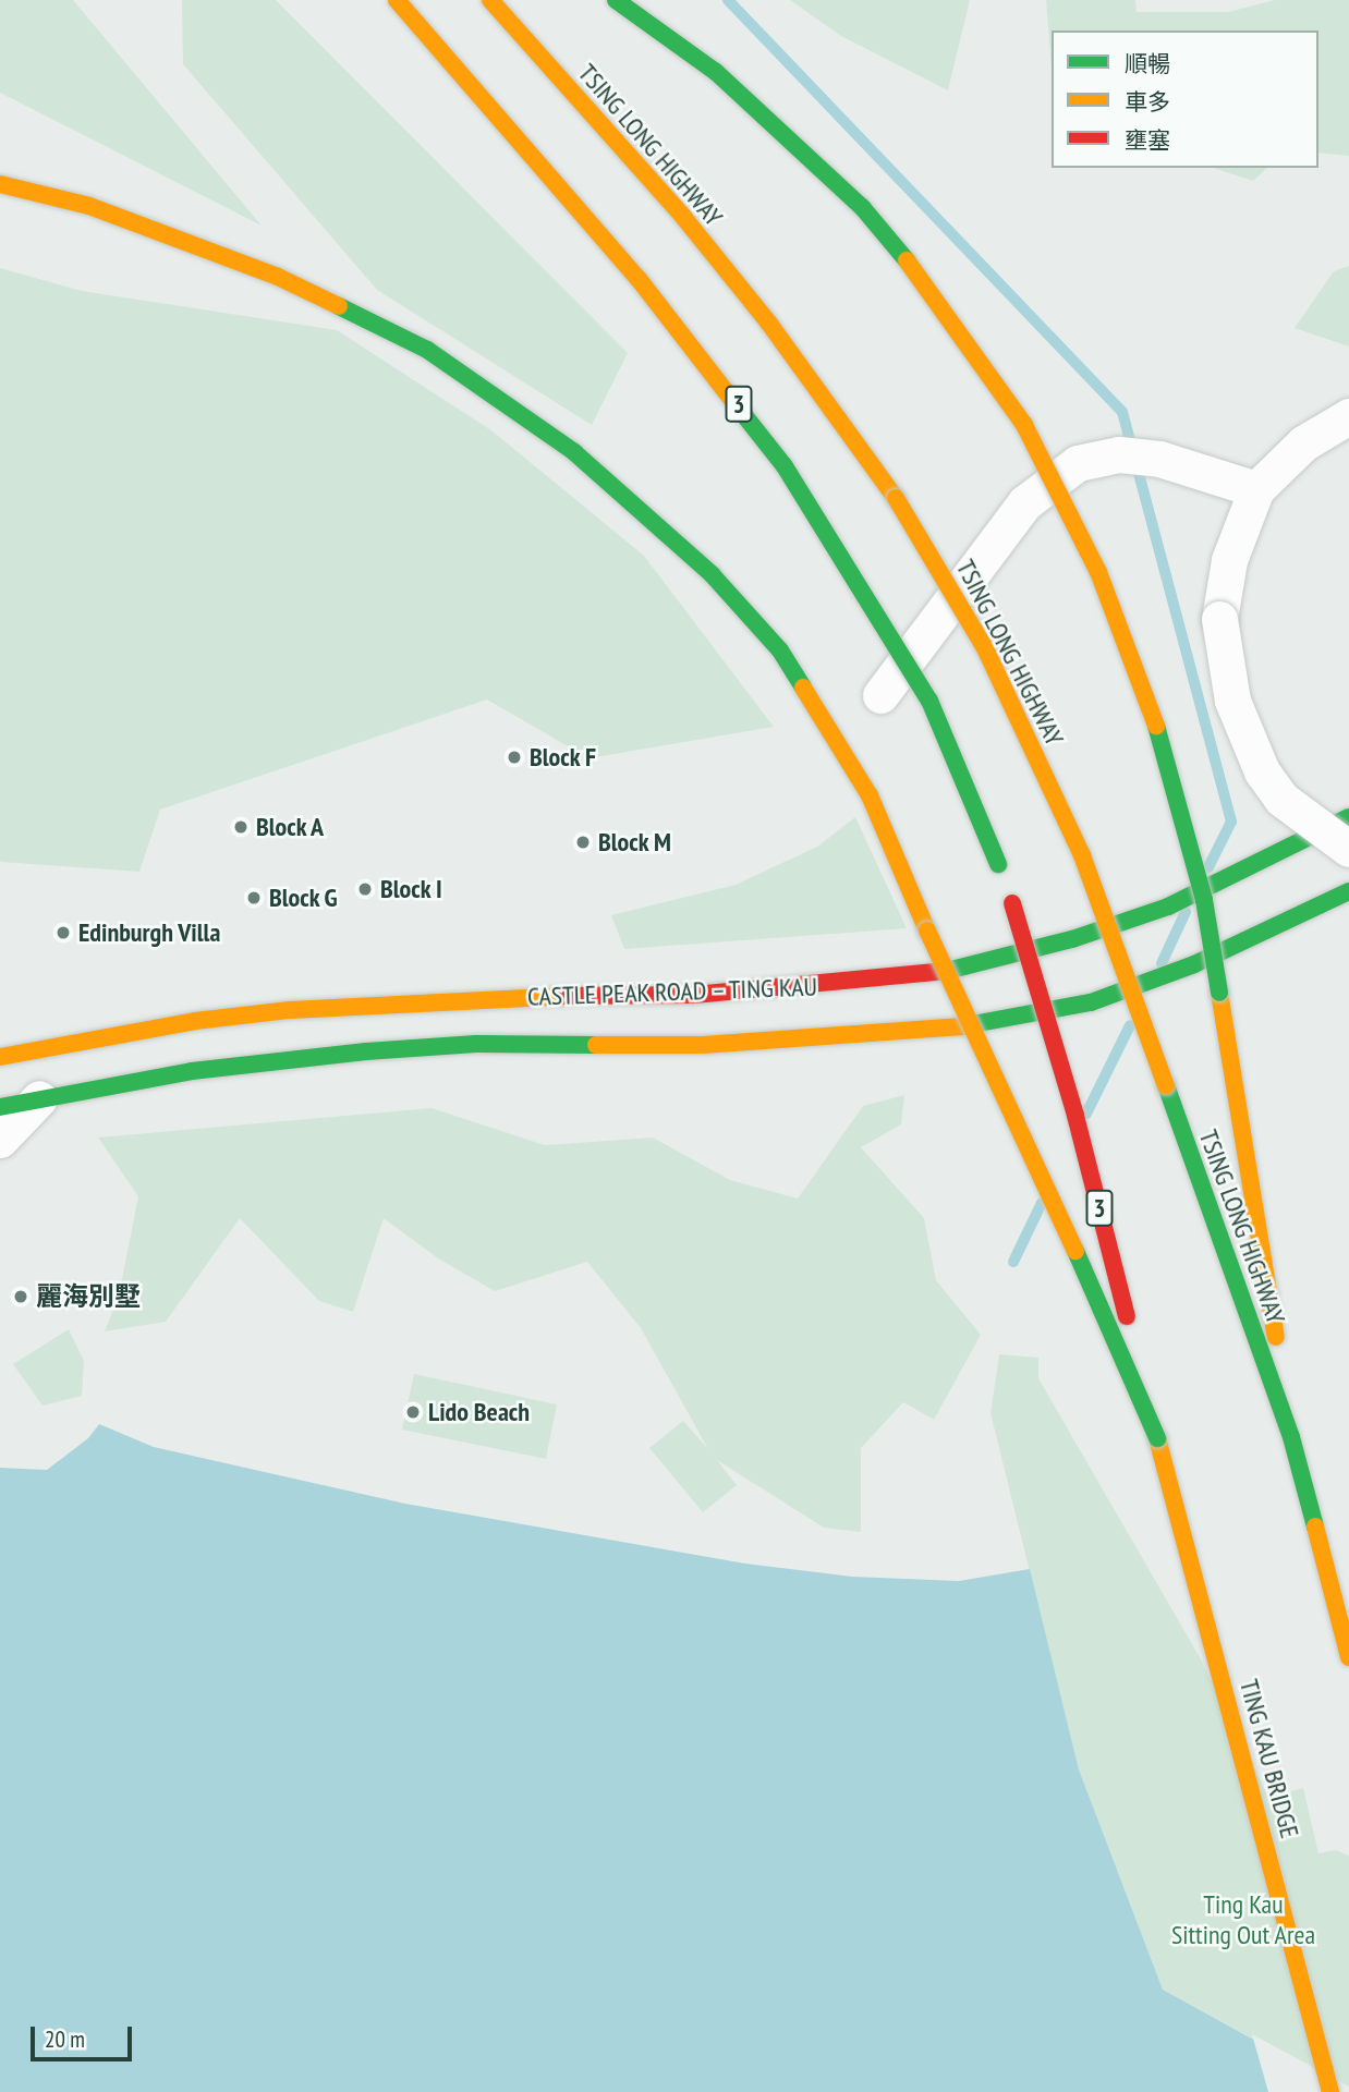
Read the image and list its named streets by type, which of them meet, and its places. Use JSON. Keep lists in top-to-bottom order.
{
  "streets": {
    "main road": [
      "TSING LONG HIGHWAY",
      "3",
      "CASTLE PEAK ROAD – TING KAU",
      "TING KAU BRIDGE"
    ]
  },
  "crossings": [
    ["3", "TING KAU BRIDGE"]
  ],
  "parks": ["Ting Kau Sitting Out Area"],
  "places": [
    "Block F",
    "Block A",
    "Block M",
    "Block I",
    "Block G",
    "Edinburgh Villa",
    "麗海別墅",
    "Lido Beach"
  ],
  "legend": ["順暢", "車多", "壅塞"],
  "scale_bar": "20 m"
}
